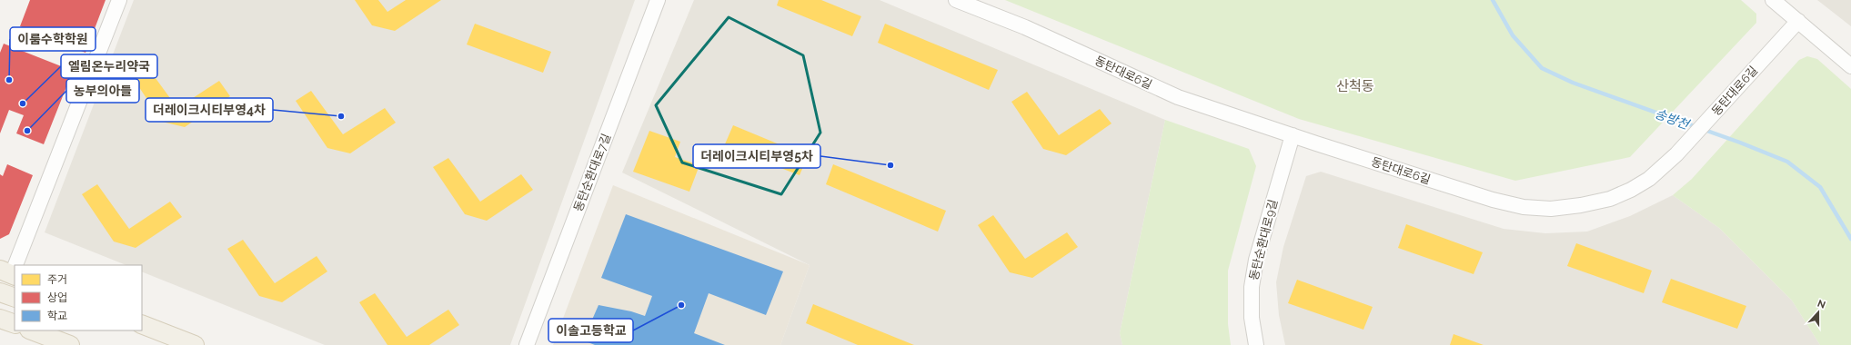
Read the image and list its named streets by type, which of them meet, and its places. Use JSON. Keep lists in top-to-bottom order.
{
  "streets": {
    "street": ["동탄대로6길", "동탄순환대로7길", "동탄순환대로9길"]
  },
  "crossings": [
    ["동탄대로6길", "동탄순환대로9길"]
  ],
  "districts": ["산척동"],
  "water": ["송방천"],
  "places": [
    "이룸수학학원",
    "엘림온누리약국",
    "더레이크시티부영4차",
    "농부의아들",
    "더레이크시티부영5차",
    "이솔고등학교"
  ],
  "legend": ["주거", "상업", "학교"],
  "north": "top"
}
